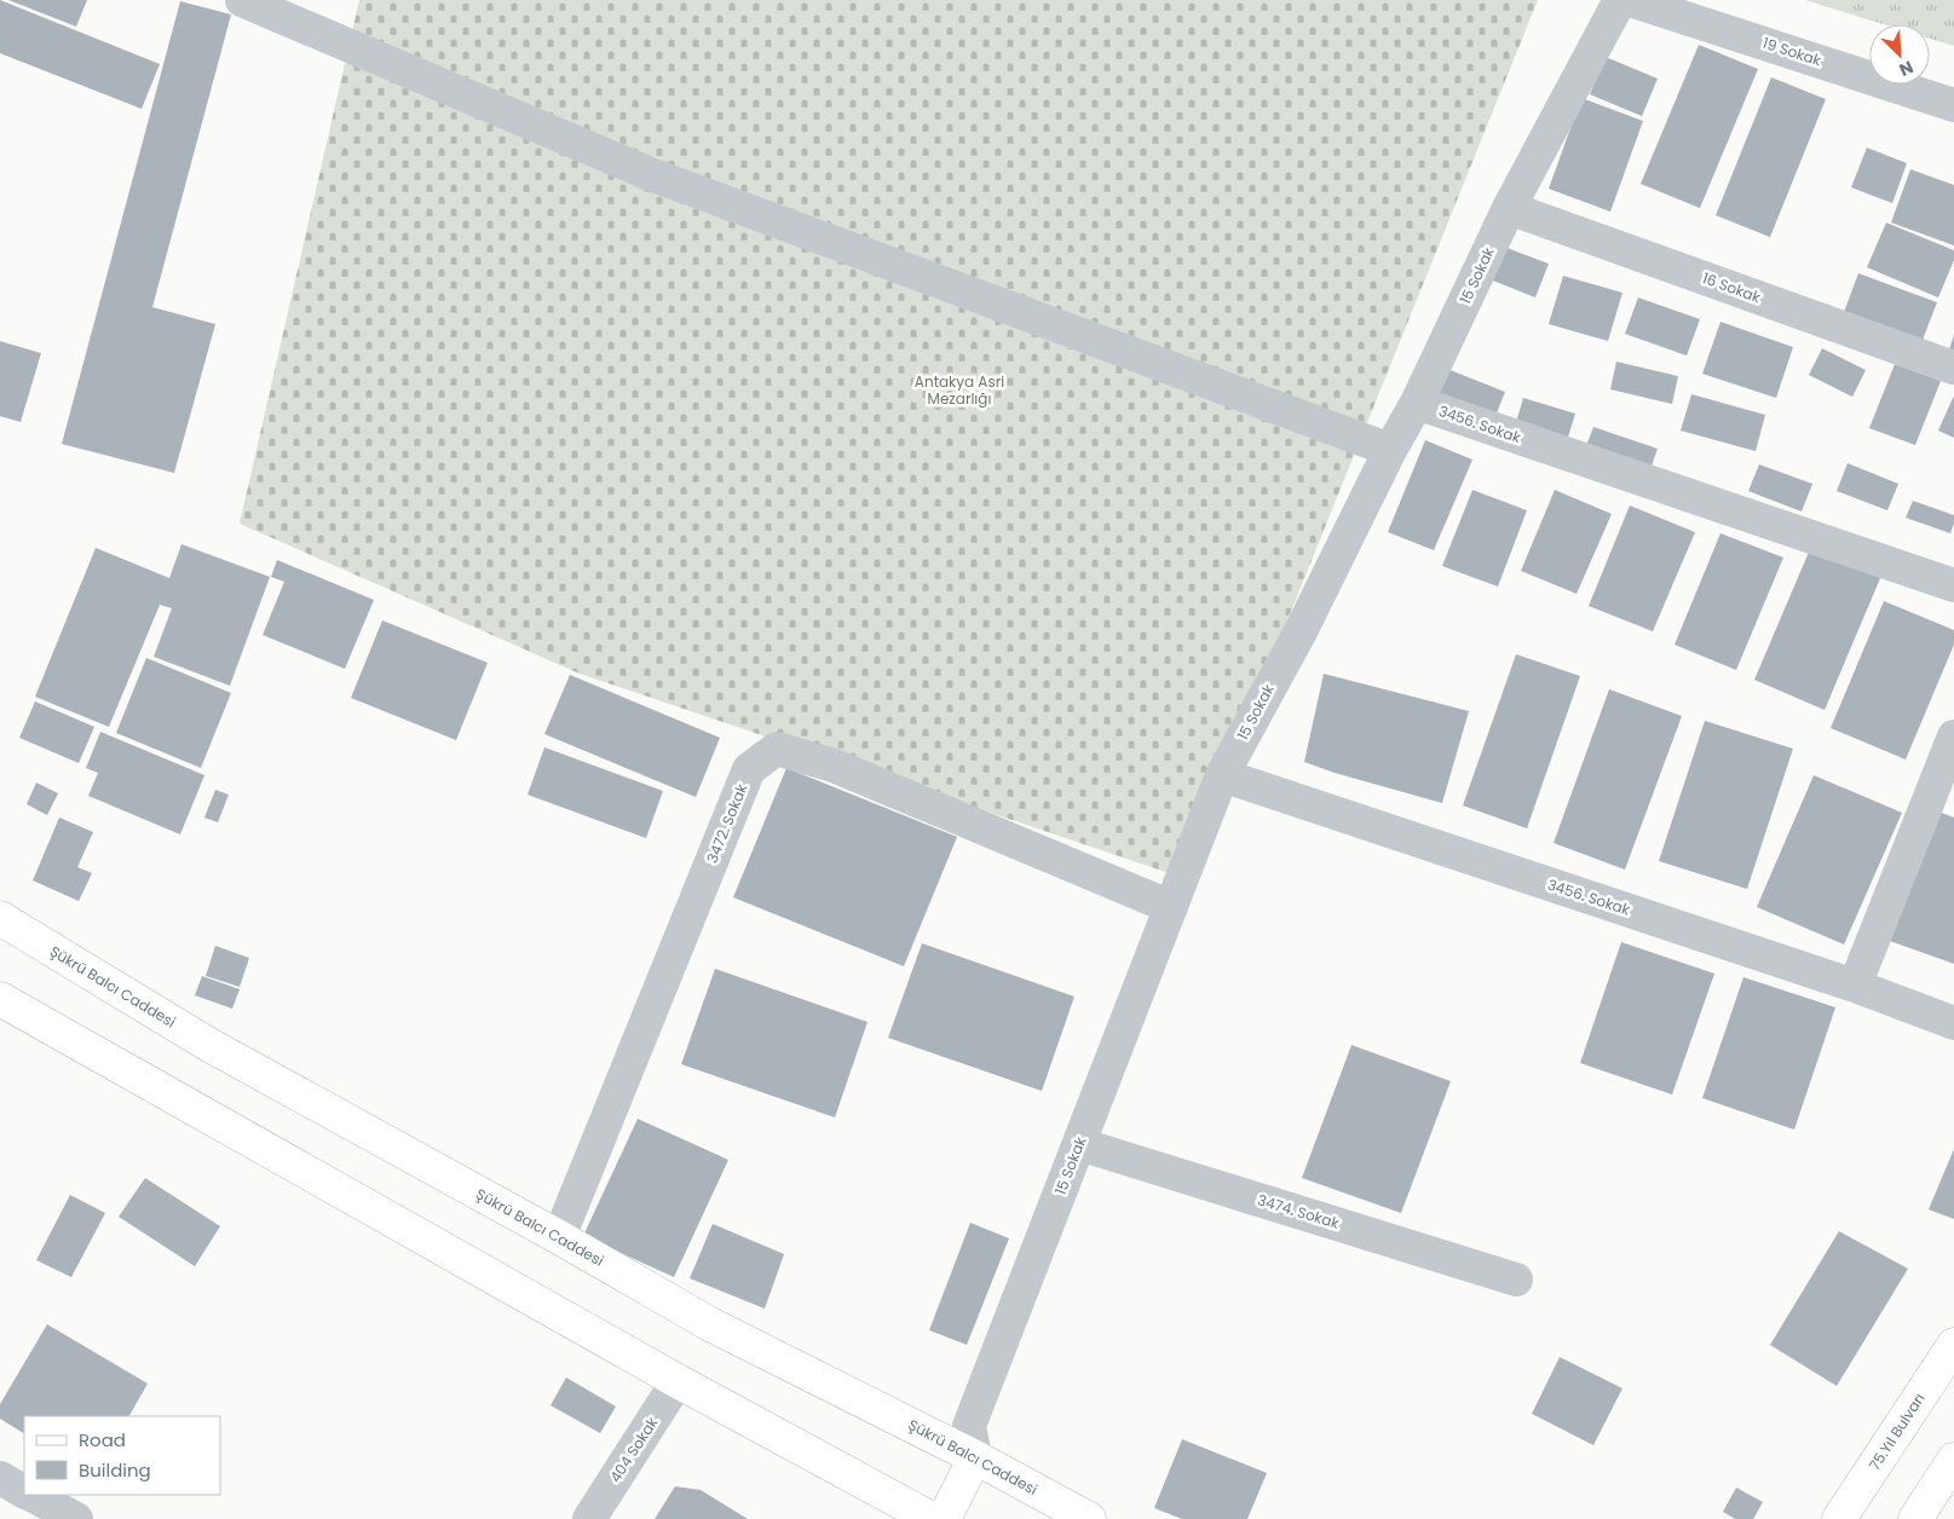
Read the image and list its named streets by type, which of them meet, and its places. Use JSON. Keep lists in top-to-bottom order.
{
  "streets": {
    "street": [
      "19 Sokak",
      "15 Sokak",
      "16 Sokak",
      "3456. Sokak",
      "3472. Sokak",
      "Şükrü Balcı Caddesi",
      "3474. Sokak",
      "75.Yıl Bulvarı",
      "404 Sokak"
    ]
  },
  "crossings": [
    ["15 Sokak", "16 Sokak"],
    ["15 Sokak", "3456. Sokak"],
    ["15 Sokak", "3472. Sokak"],
    ["15 Sokak", "Şükrü Balcı Caddesi"],
    ["15 Sokak", "3474. Sokak"],
    ["3472. Sokak", "Şükrü Balcı Caddesi"]
  ],
  "parks": ["Antakya Asri Mezarlığı"],
  "legend": ["Road", "Building"],
  "north": "bottom right"
}
